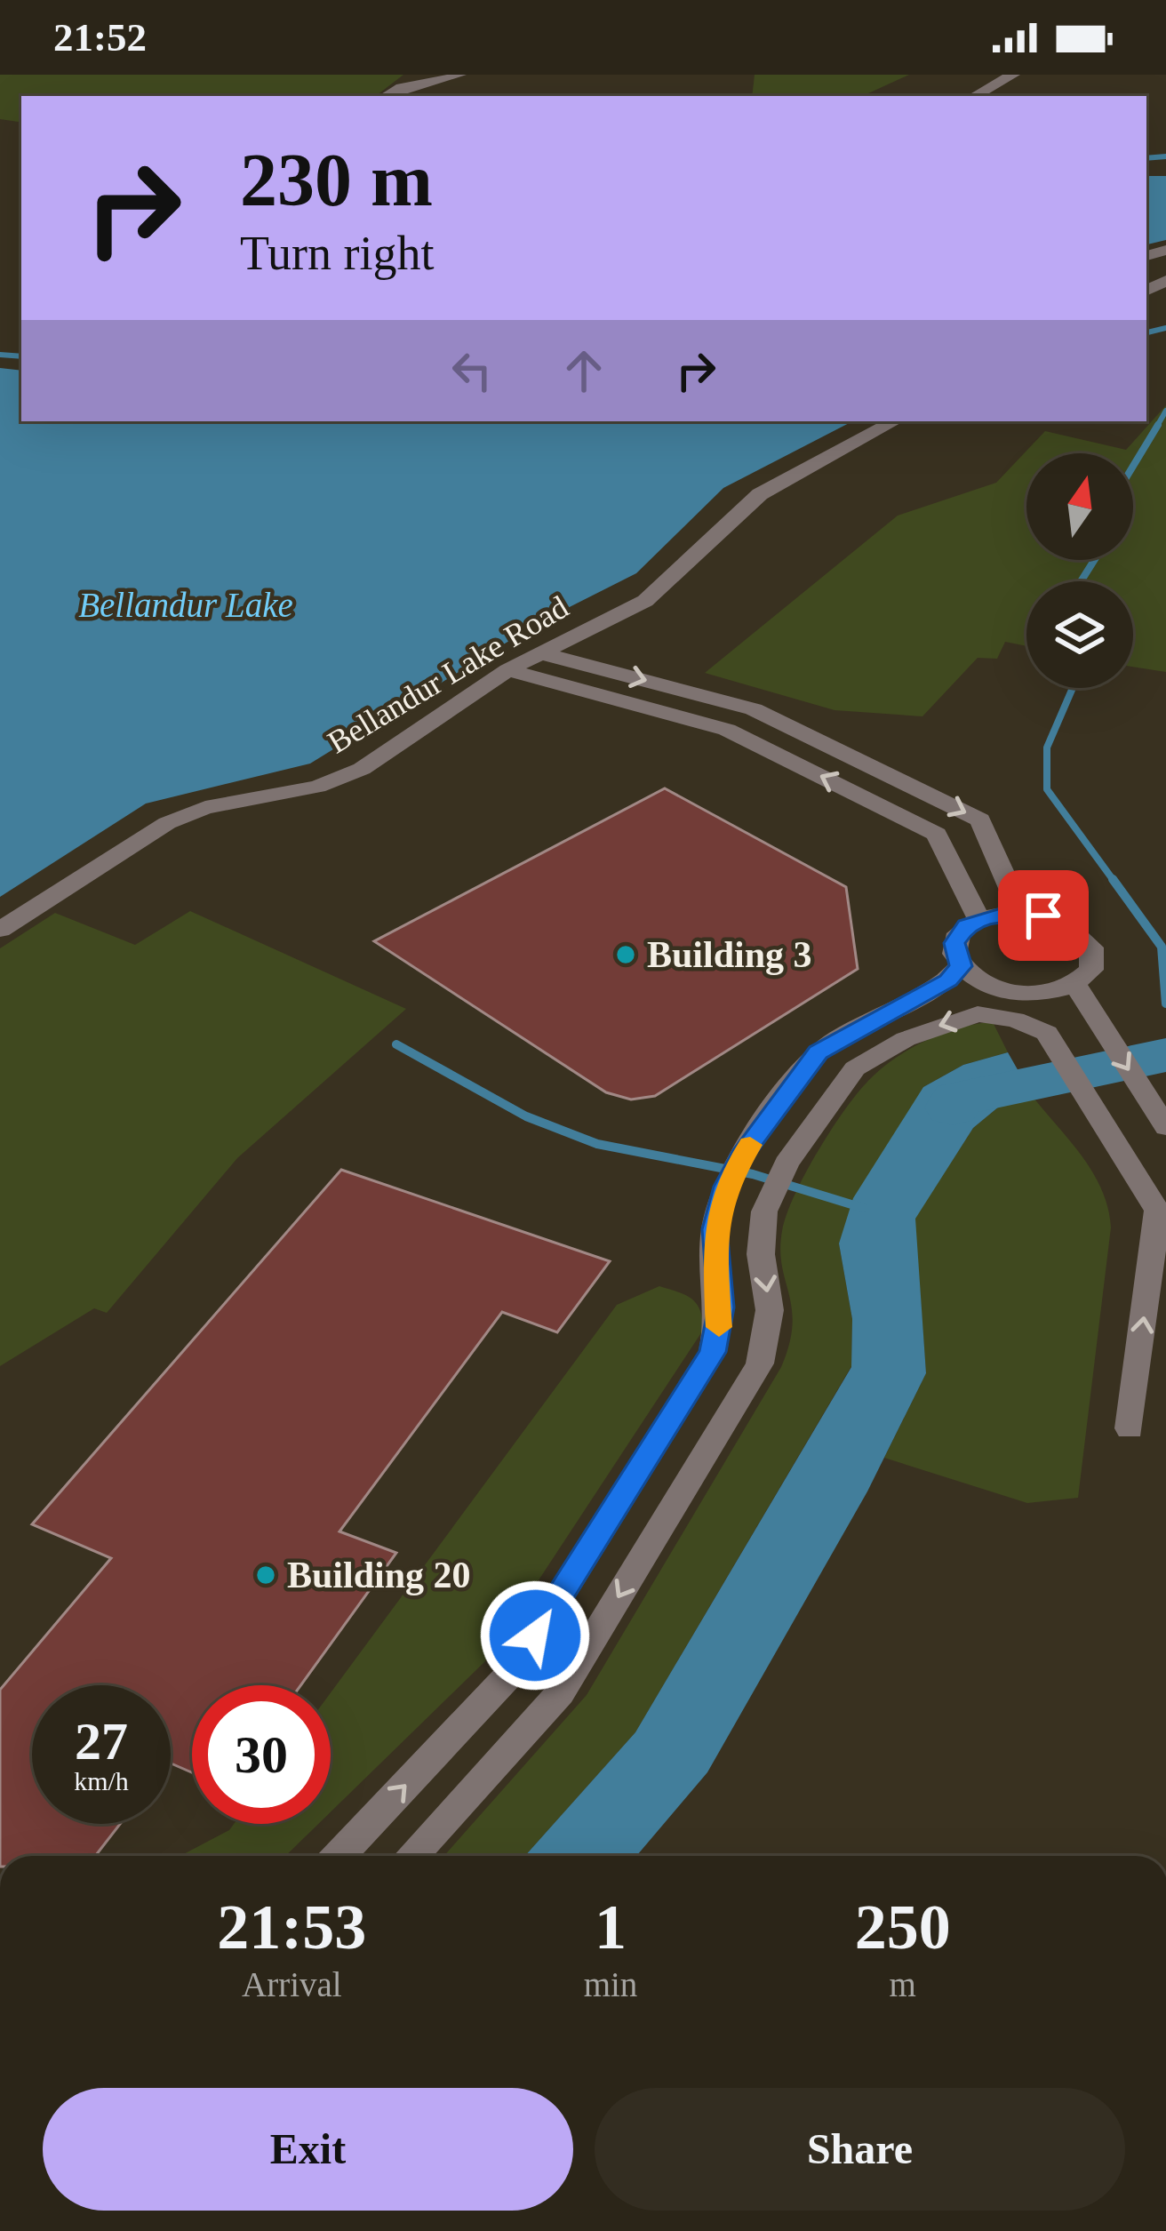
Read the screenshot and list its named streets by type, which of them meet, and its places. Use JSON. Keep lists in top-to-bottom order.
{
  "streets": {
    "street": ["Bellandur Lake Road"]
  },
  "water": ["Bellandur Lake"],
  "places": ["Building 3", "Building 20"],
  "north": "top",
  "page": {
    "status": "21:52",
    "turn": ["230 m", "Turn right"],
    "speed": "27 km/h",
    "limit": "30",
    "eta": [
      "21:53",
      "Arrival",
      "1",
      "min",
      "250",
      "m"
    ],
    "buttons": ["Exit", "Share"]
  }
}
